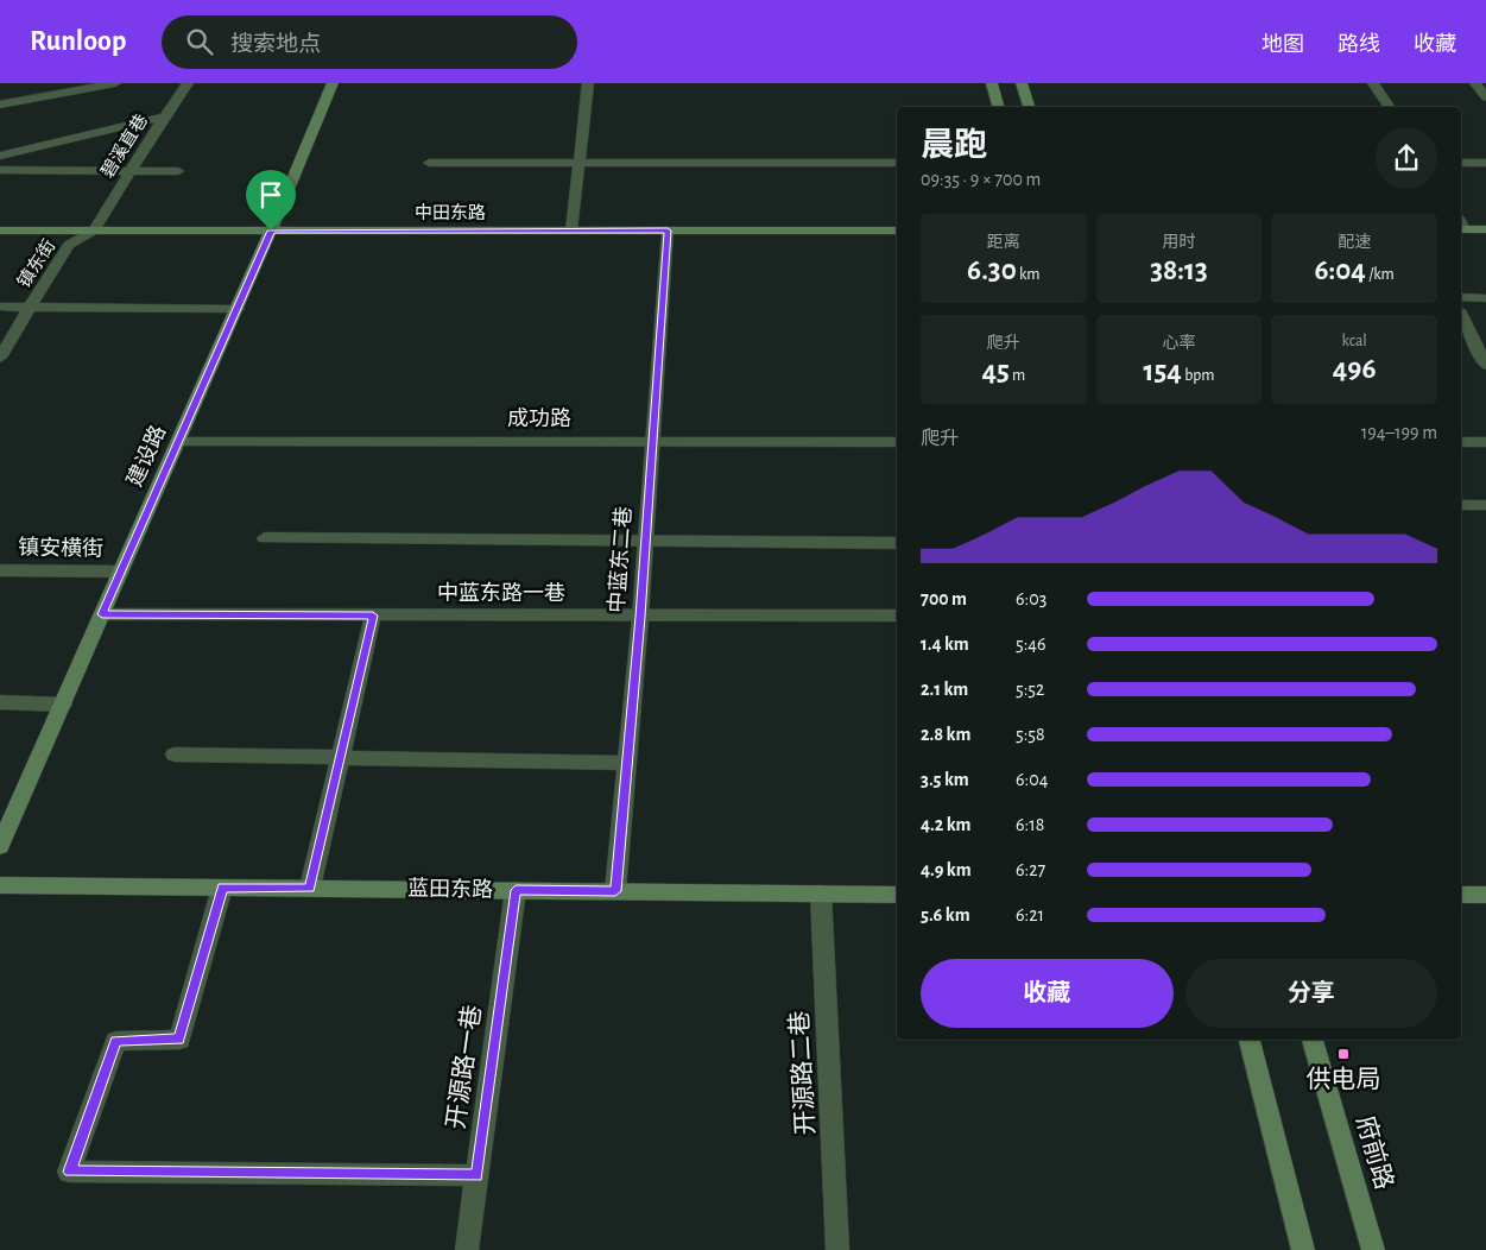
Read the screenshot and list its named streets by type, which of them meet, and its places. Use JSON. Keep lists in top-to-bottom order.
{
  "streets": {
    "street": [
      "碧溪直巷",
      "中田东路",
      "镇东街",
      "成功路",
      "建设路",
      "镇安横街",
      "中蓝东二巷",
      "中蓝东路一巷",
      "蓝田东路",
      "开源路一巷",
      "开源路二巷",
      "府前路"
    ]
  },
  "crossings": [
    ["碧溪直巷", "中田东路"],
    ["碧溪直巷", "镇东街"],
    ["中田东路", "镇东街"],
    ["中田东路", "建设路"],
    ["中田东路", "中蓝东二巷"],
    ["成功路", "建设路"],
    ["成功路", "中蓝东二巷"],
    ["建设路", "镇安横街"],
    ["建设路", "中蓝东路一巷"],
    ["中蓝东二巷", "中蓝东路一巷"],
    ["中蓝东二巷", "蓝田东路"],
    ["蓝田东路", "开源路一巷"],
    ["蓝田东路", "开源路二巷"]
  ],
  "places": {
    "transit": ["供电局"]
  },
  "page": {
    "header": "Runloop",
    "search": "搜索地点",
    "nav": ["地图", "路线", "收藏"],
    "heading": ["晨跑", "09:35 · 9 × 700 m"],
    "stats": [
      ["距离", "6.30 km"],
      ["用时", "38:13"],
      ["配速", "6:04 /km"],
      ["爬升", "45 m"],
      ["心率", "154 bpm"],
      ["kcal", "496"]
    ],
    "chart": ["爬升", "194–199 m"],
    "list": [
      {
        "name": "700 m",
        "note": "6:03"
      },
      {
        "name": "1.4 km",
        "note": "5:46"
      },
      {
        "name": "2.1 km",
        "note": "5:52"
      },
      {
        "name": "2.8 km",
        "note": "5:58"
      },
      {
        "name": "3.5 km",
        "note": "6:04"
      },
      {
        "name": "4.2 km",
        "note": "6:18"
      },
      {
        "name": "4.9 km",
        "note": "6:27"
      },
      {
        "name": "5.6 km",
        "note": "6:21"
      }
    ],
    "buttons": ["收藏", "分享"]
  }
}
